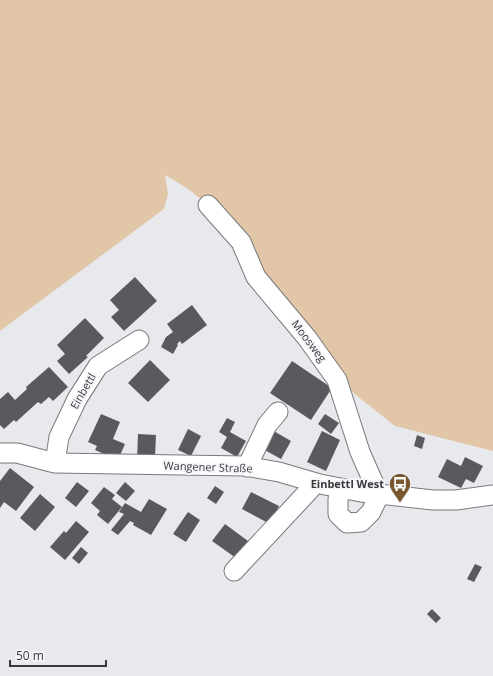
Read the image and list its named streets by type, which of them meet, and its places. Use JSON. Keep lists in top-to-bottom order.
{
  "streets": {
    "street": ["Moosweg", "Einbettl", "Wangener Straße"]
  },
  "crossings": [
    ["Moosweg", "Wangener Straße"],
    ["Einbettl", "Wangener Straße"]
  ],
  "places": {
    "bus stop": ["Einbettl West"]
  },
  "scale_bar": "50 m"
}
